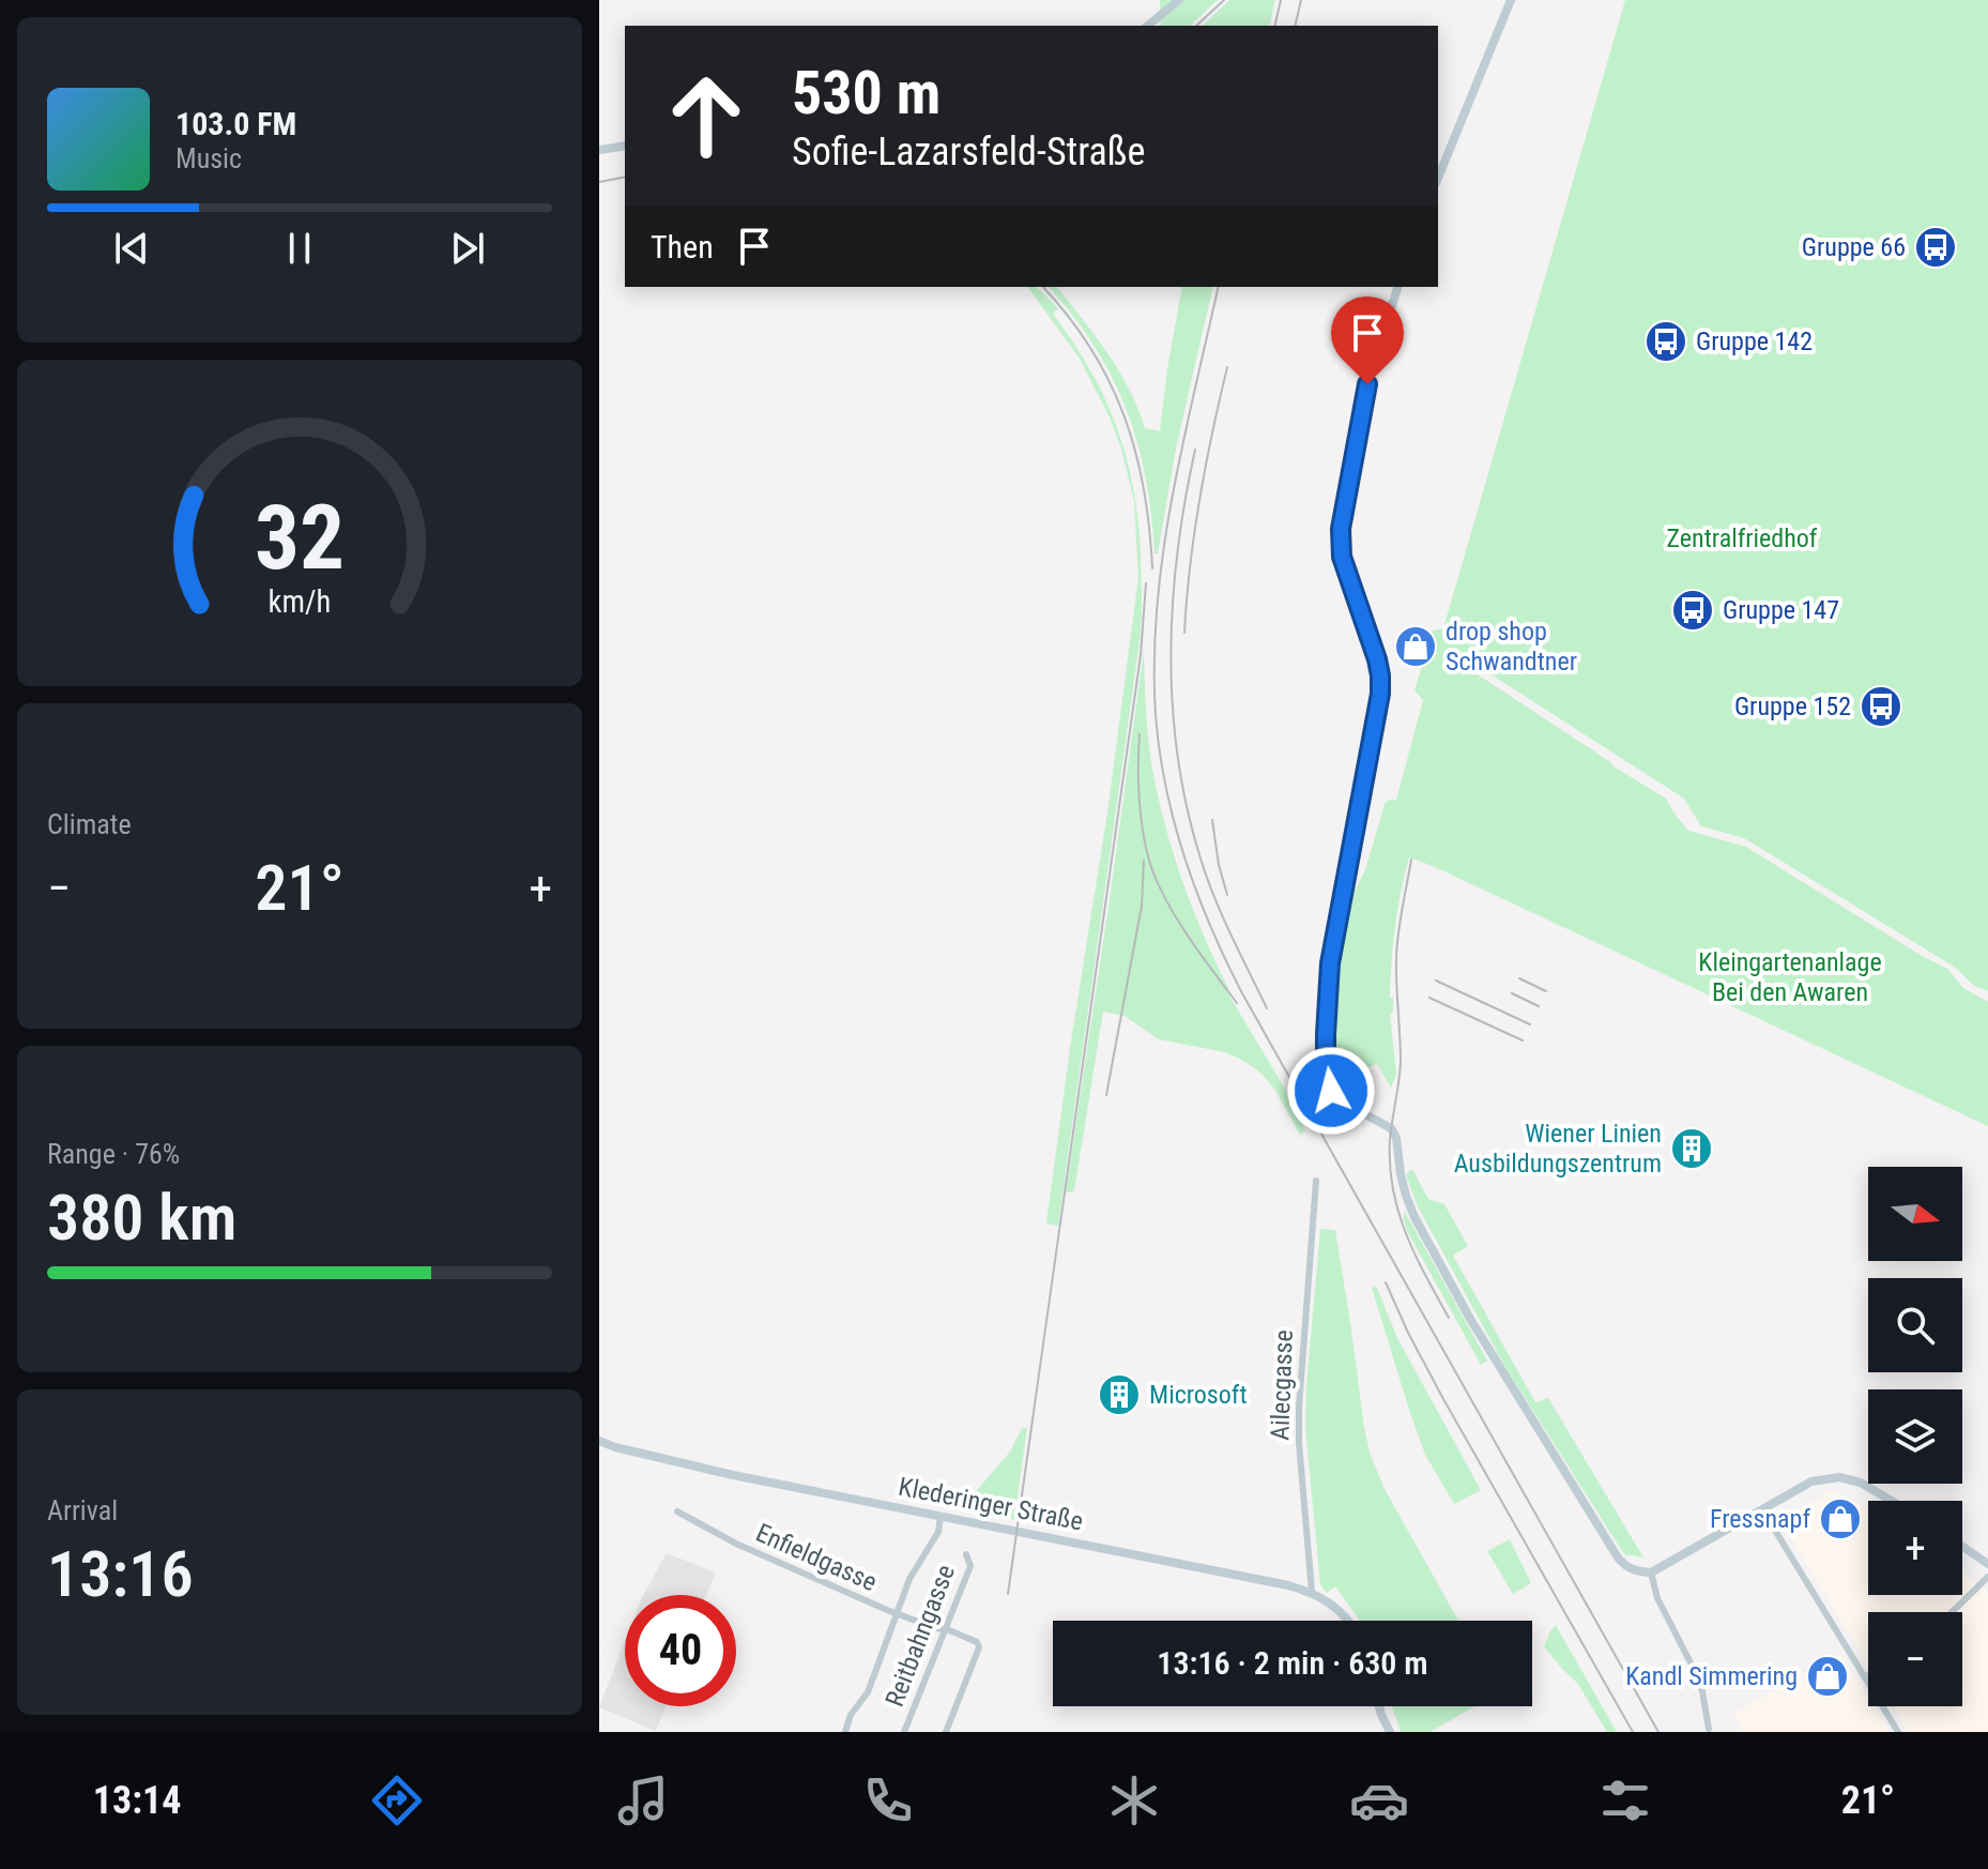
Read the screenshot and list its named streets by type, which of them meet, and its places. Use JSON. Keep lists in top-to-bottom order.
{
  "streets": {
    "street": [
      "Ailecgasse",
      "Klederinger Straße",
      "Enfieldgasse",
      "Reitbahngasse"
    ]
  },
  "crossings": [
    ["Ailecgasse", "Klederinger Straße"],
    ["Enfieldgasse", "Reitbahngasse"]
  ],
  "parks": ["Zentralfriedhof", "Kleingartenanlage Bei den Awaren"],
  "places": {
    "bus stop": [
      "Gruppe 66",
      "Gruppe 142",
      "Gruppe 147",
      "Gruppe 152"
    ],
    "shop": ["drop shop Schwandtner", "Fressnapf", "Kandl Simmering"],
    "building": ["Wiener Linien Ausbildungszentrum", "Microsoft"]
  },
  "north": "right",
  "page": {
    "turn": ["530 m", "Sofie-Lazarsfeld-Straße"],
    "song": ["103.0 FM", "Music"],
    "then": "Then",
    "tile": [
      "Climate",
      ["Range · 76%", "380 km"],
      ["Arrival", "13:16"]
    ],
    "heat": ["−", "21°", "+"],
    "map_buttons": ["+", "−"],
    "limit": "40",
    "trip": "13:16 · 2 min · 630 m",
    "tabs": ["13:14", "21°"],
    "gauge": ["32", "km/h"]
  }
}
